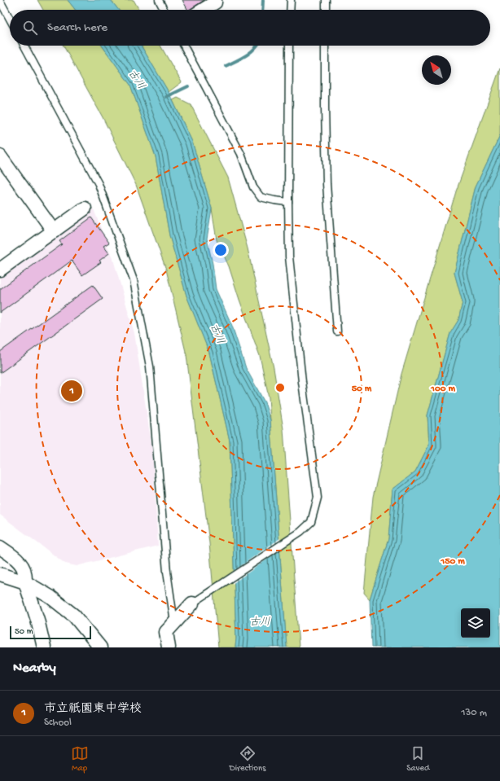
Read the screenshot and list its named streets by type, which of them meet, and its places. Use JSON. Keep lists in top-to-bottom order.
{
  "water": ["古川"],
  "scale_bar": "50 m",
  "north": "top left",
  "page": {
    "search": "Search here",
    "pins": "1",
    "scale": "50 m",
    "heading": "Nearby",
    "list": [
      {
        "mark": "1",
        "name": "市立祇園東中学校",
        "note": "School",
        "value": "130 m"
      }
    ],
    "nav": ["Map", "Directions", "Saved"]
  },
  "rings": ["50 m", "100 m", "150 m"]
}
